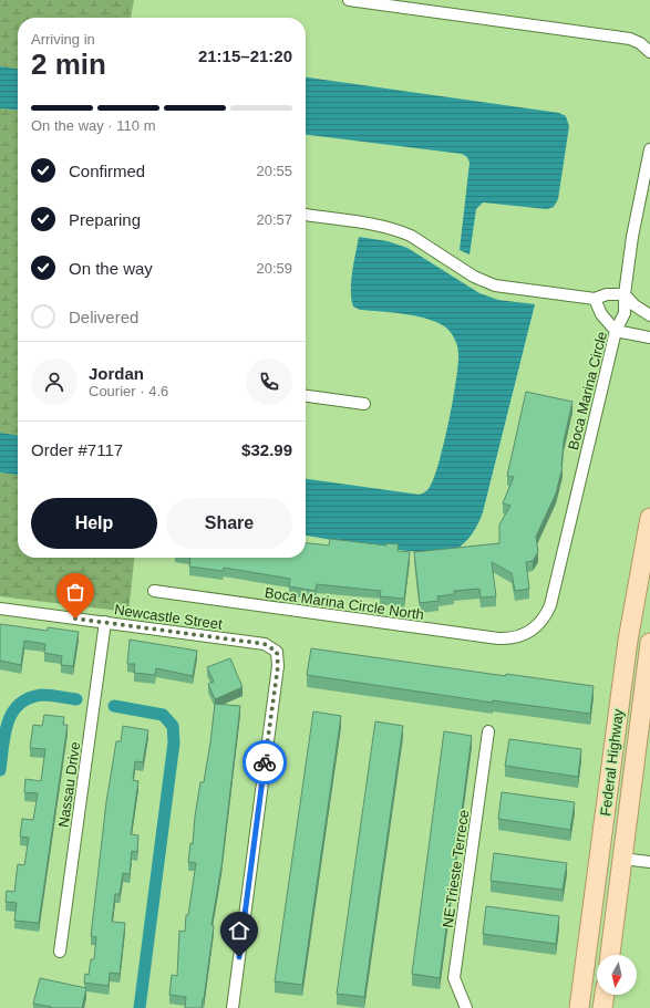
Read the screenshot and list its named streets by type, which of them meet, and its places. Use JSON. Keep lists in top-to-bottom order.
{
  "streets": {
    "main road": ["Federal Highway"],
    "street": [
      "Boca Marina Circle",
      "Boca Marina Circle North",
      "Newcastle Street",
      "Nassau Drive",
      "NE Trieste Terrece"
    ]
  },
  "crossings": [
    ["Boca Marina Circle", "Boca Marina Circle North"],
    ["Newcastle Street", "Nassau Drive"]
  ],
  "north": "bottom",
  "page": {
    "heading": ["2 min", "Arriving in", "21:15–21:20"],
    "panel": [
      "Jordan",
      "Courier · 4.6",
      "Order #7117",
      "$32.99"
    ],
    "bar": "On the way · 110 m",
    "list": [
      ["Confirmed", "20:55"],
      ["Preparing", "20:57"],
      ["On the way", "20:59"],
      "Delivered"
    ],
    "buttons": ["Help", "Share"]
  }
}
